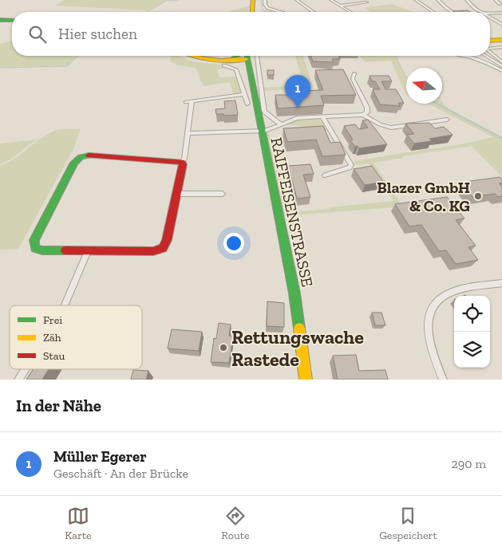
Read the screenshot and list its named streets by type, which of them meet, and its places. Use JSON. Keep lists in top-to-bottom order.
{
  "streets": {
    "main road": ["RAIFFEISENSTRASSE"]
  },
  "places": ["Blazer GmbH & Co. KG", "Rettungswache Rastede"],
  "legend": ["Frei", "Zäh", "Stau"],
  "north": "left",
  "page": {
    "search": "Hier suchen",
    "pins": "1",
    "heading": "In der Nähe",
    "list": [
      {
        "mark": "1",
        "name": "Müller Egerer",
        "note": "Geschäft · An der Brücke",
        "value": "290 m"
      }
    ],
    "nav": ["Karte", "Route", "Gespeichert"]
  }
}
